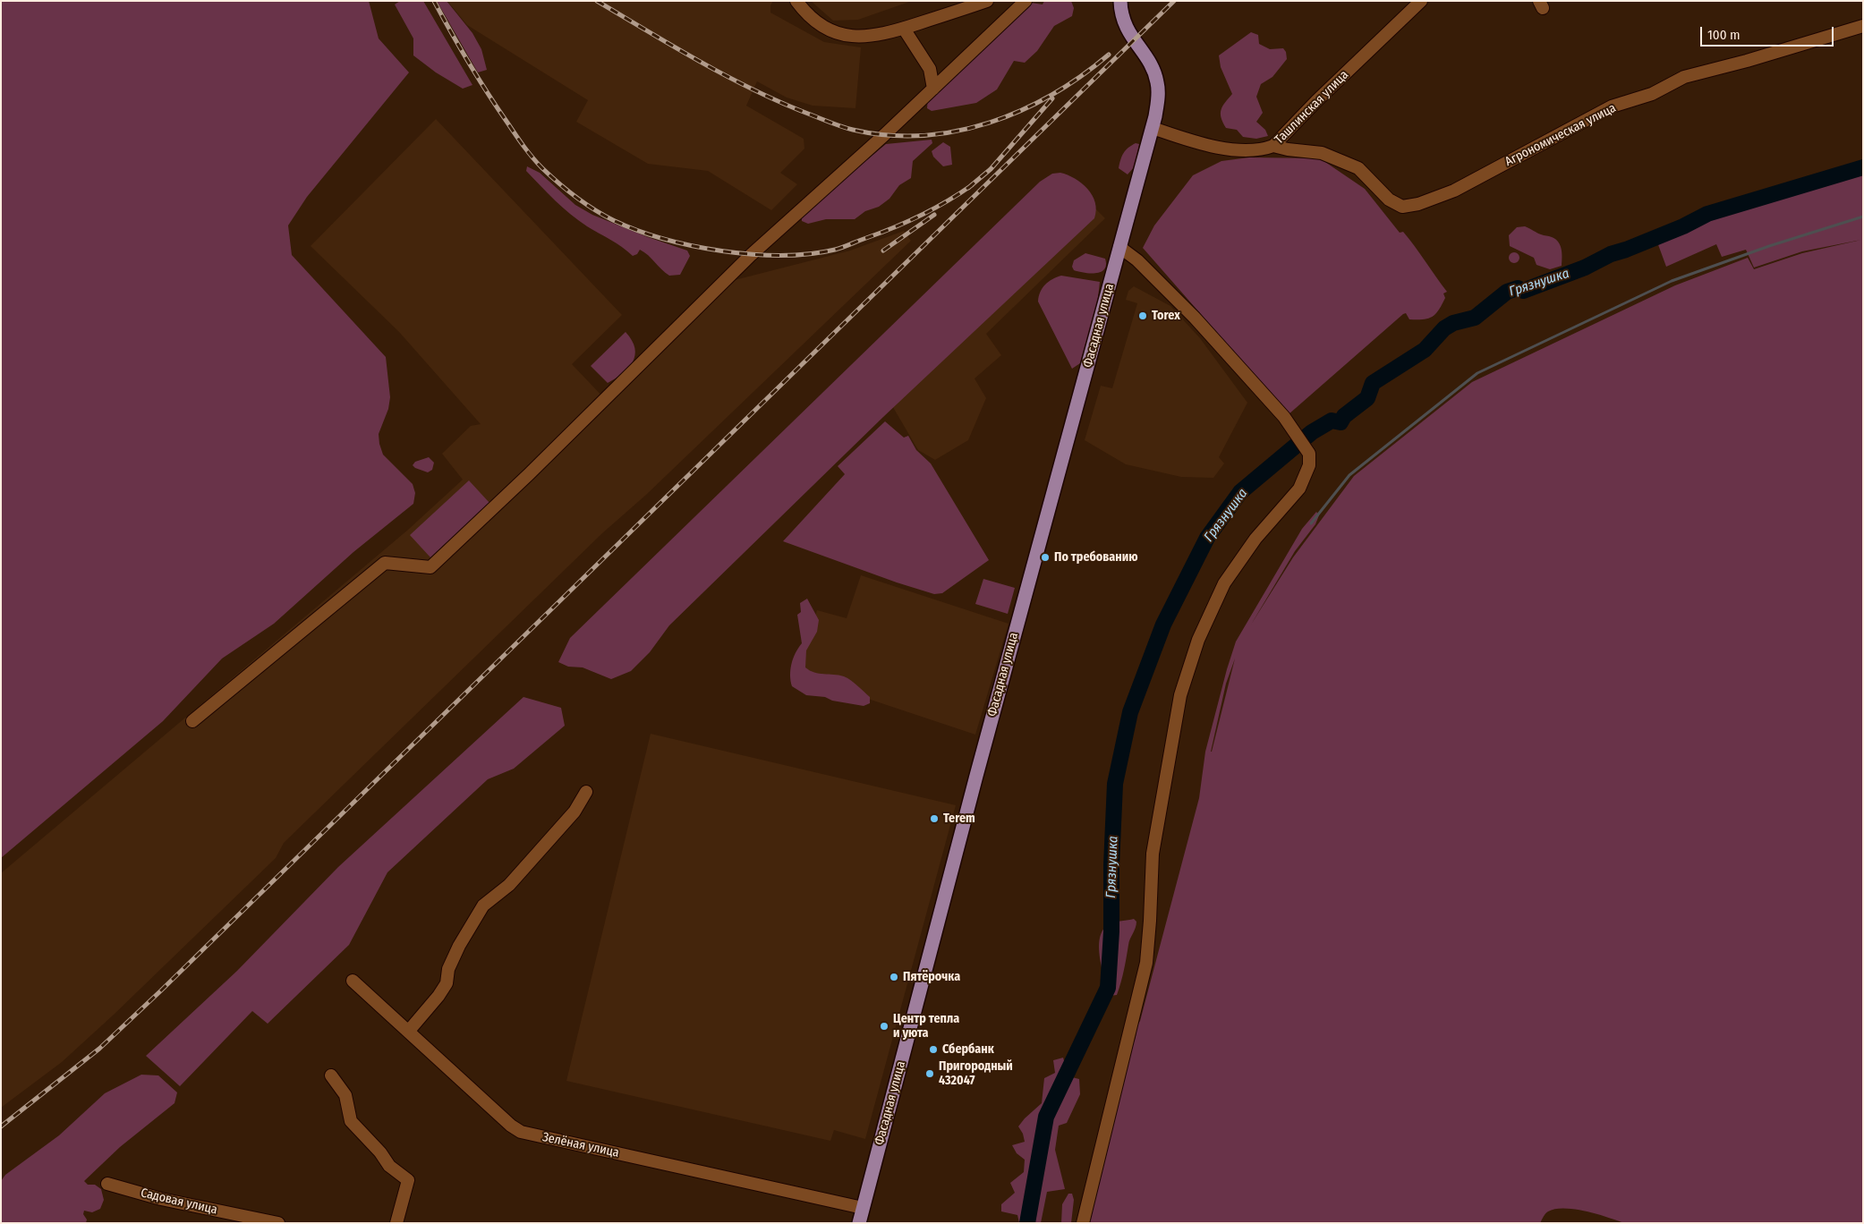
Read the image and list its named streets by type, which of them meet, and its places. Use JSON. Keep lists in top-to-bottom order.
{
  "streets": {
    "main road": ["Фасадная улица"],
    "street": [
      "Ташлинская улица",
      "Агрономическая улица",
      "Зелёная улица",
      "Садовая улица"
    ]
  },
  "crossings": [
    ["Ташлинская улица", "Агрономическая улица"],
    ["Ташлинская улица", "Фасадная улица"],
    ["Фасадная улица", "Зелёная улица"]
  ],
  "water": ["Грязнушка"],
  "places": [
    "Torex",
    "По требованию",
    "Terem",
    "Пятёрочка",
    "Центр тепла и уюта",
    "Сбербанк",
    "Пригородный 432047"
  ],
  "scale_bar": "100 m"
}
